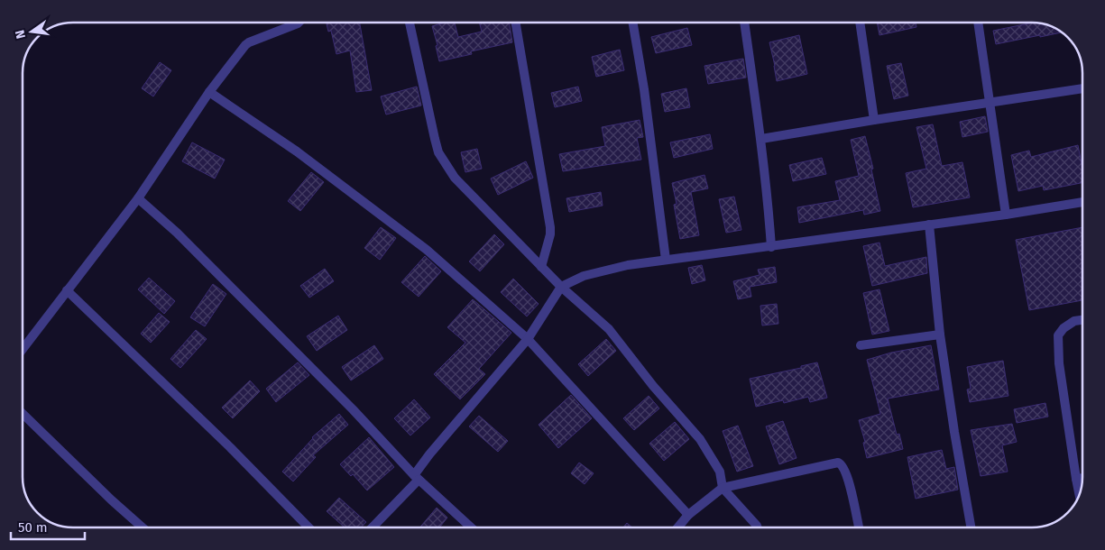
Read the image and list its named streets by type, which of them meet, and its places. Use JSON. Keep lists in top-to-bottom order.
{
  "scale_bar": "50 m",
  "north": "left"
}
